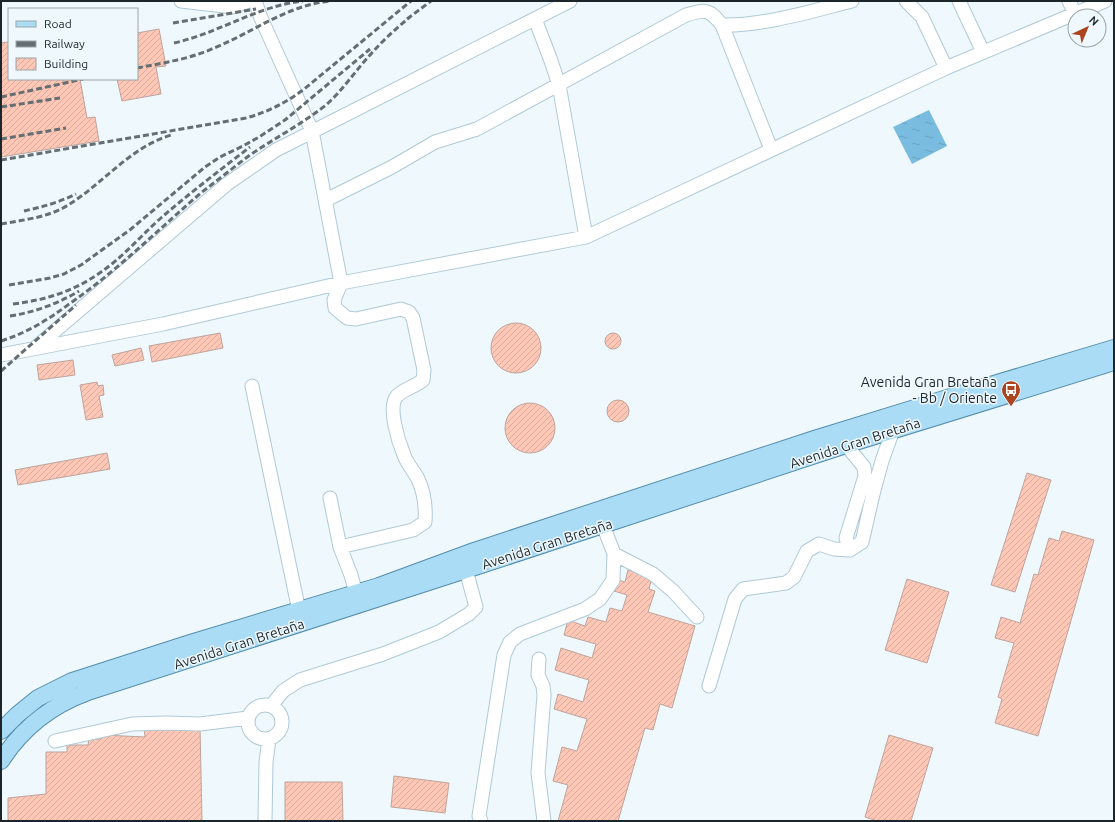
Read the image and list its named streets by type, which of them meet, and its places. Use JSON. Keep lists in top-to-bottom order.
{
  "streets": {
    "main road": ["Avenida Gran Bretaña"]
  },
  "places": {
    "bus stop": ["Avenida Gran Bretaña - Bb / Oriente"]
  },
  "legend": ["Road", "Railway", "Building"],
  "north": "top right"
}
